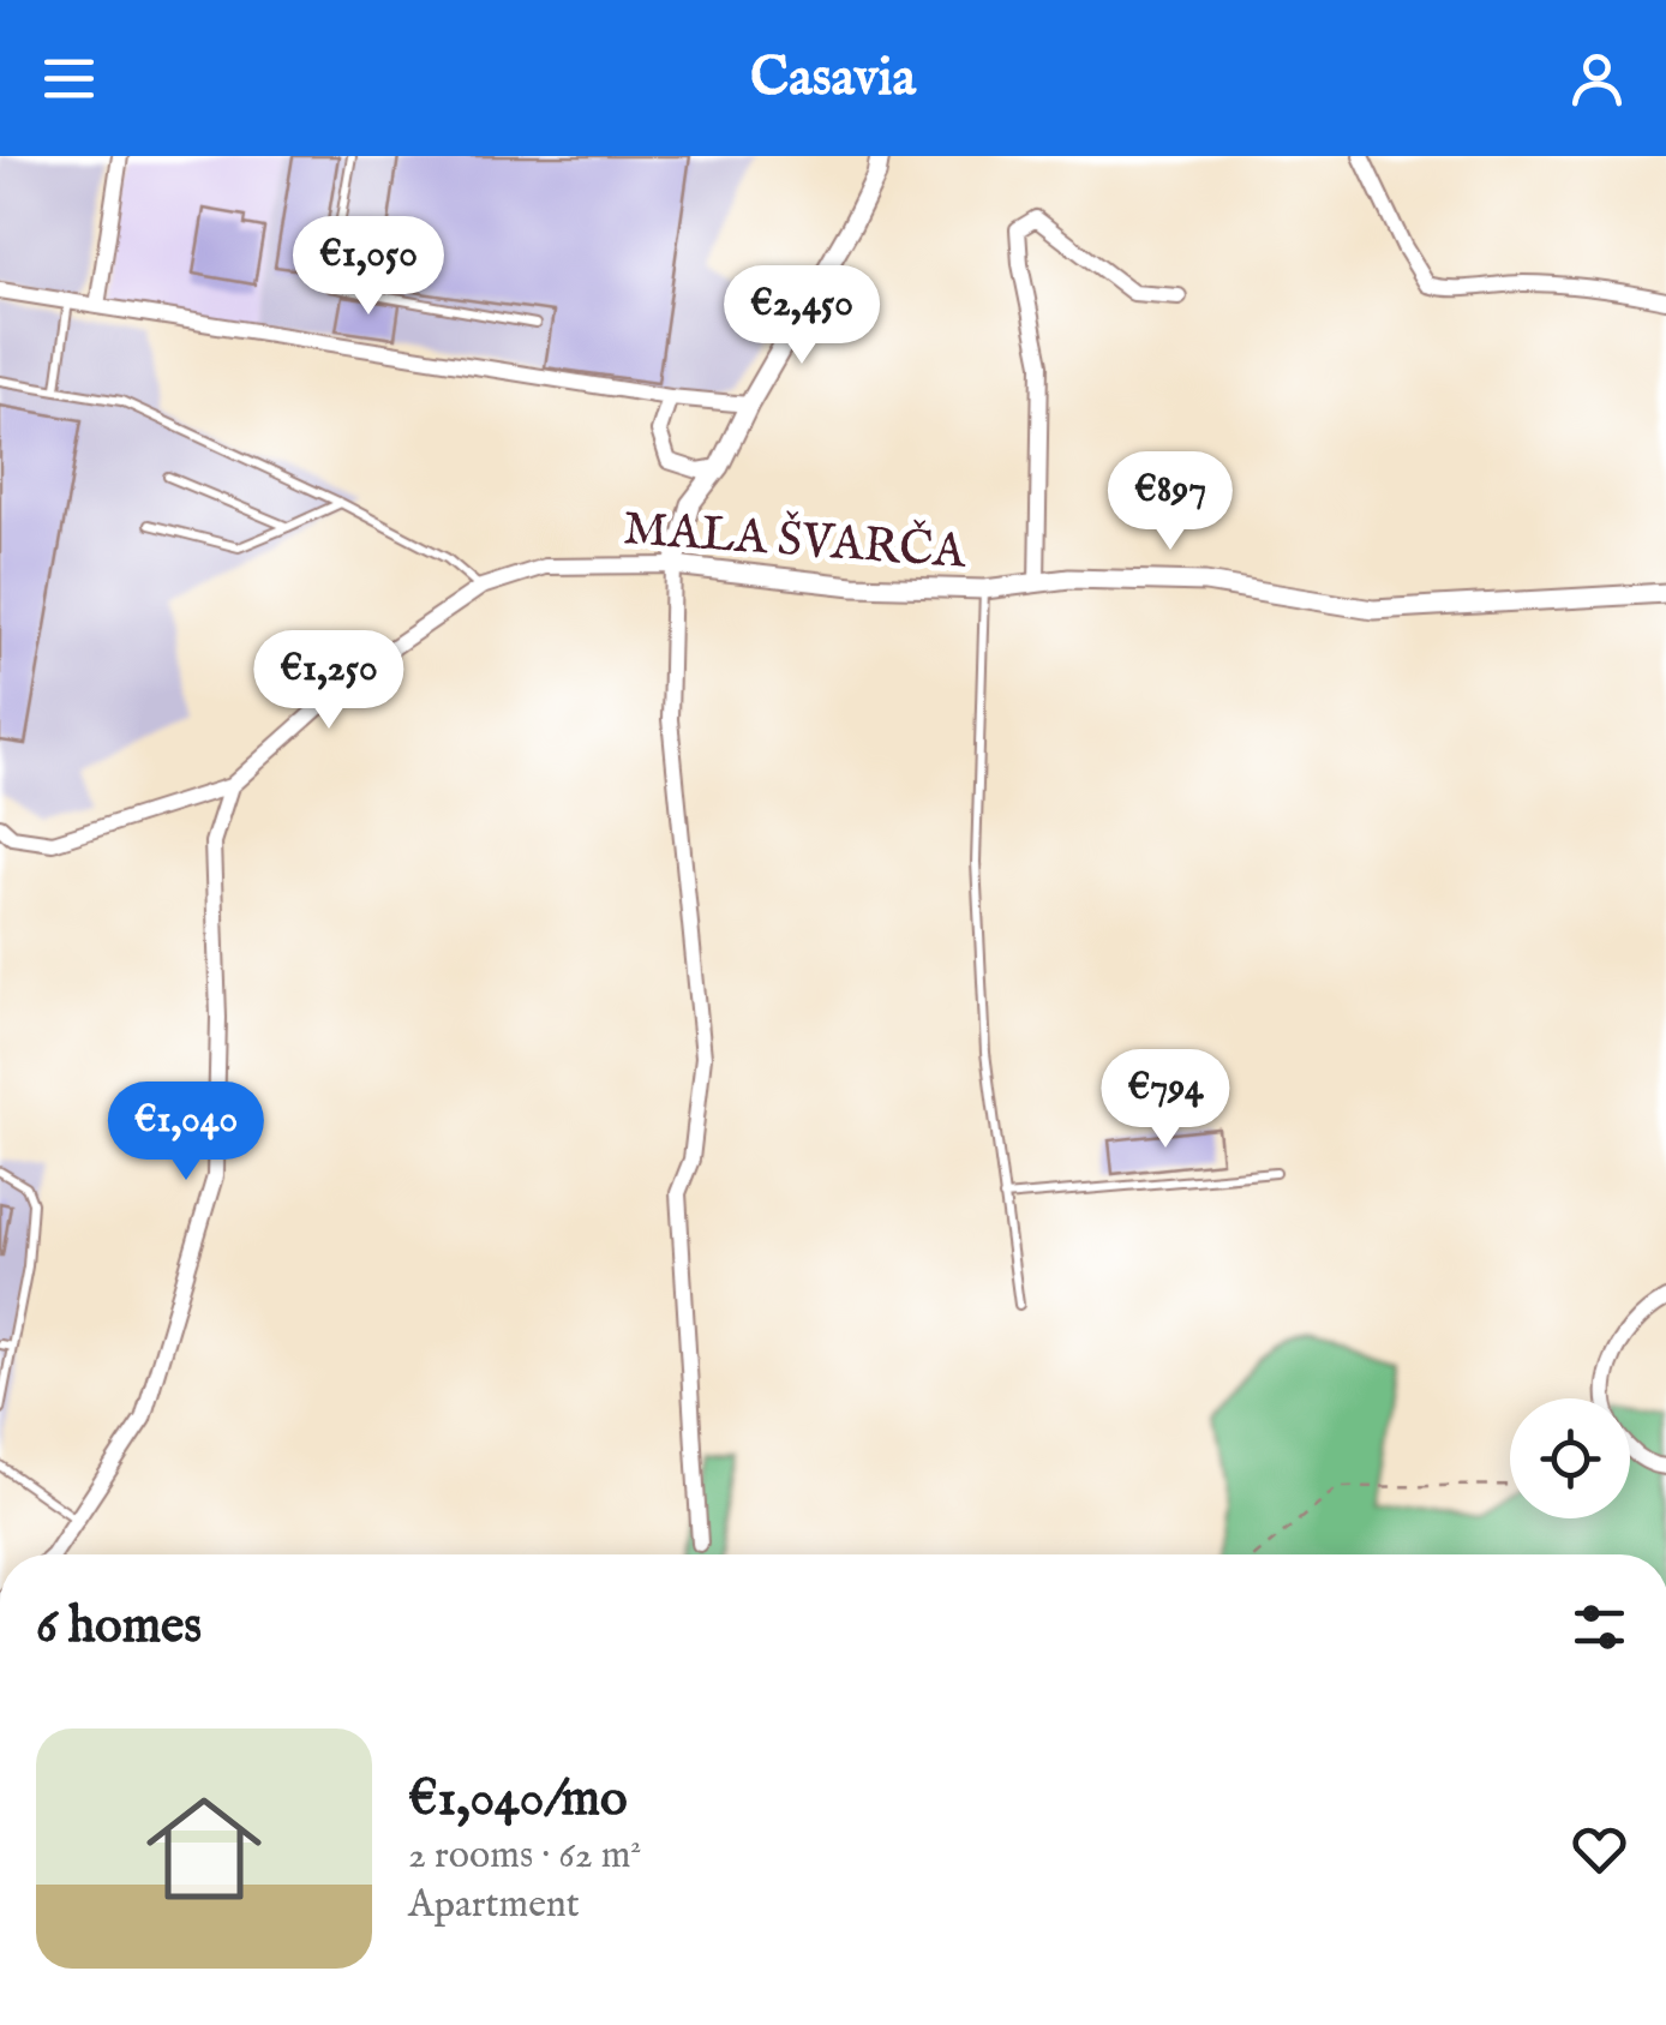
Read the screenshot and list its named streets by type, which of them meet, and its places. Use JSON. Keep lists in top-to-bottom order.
{
  "streets": {
    "street": ["MALA ŠVARČA"]
  },
  "page": {
    "header": "Casavia",
    "price": [
      "€1,050",
      "€2,450",
      "€897",
      "€1,250",
      "€794",
      "€1,040"
    ],
    "heading": "6 homes",
    "list": [
      {
        "name": "€1,040/mo",
        "note": "2 rooms · 62 m² · Apartment"
      }
    ]
  }
}
